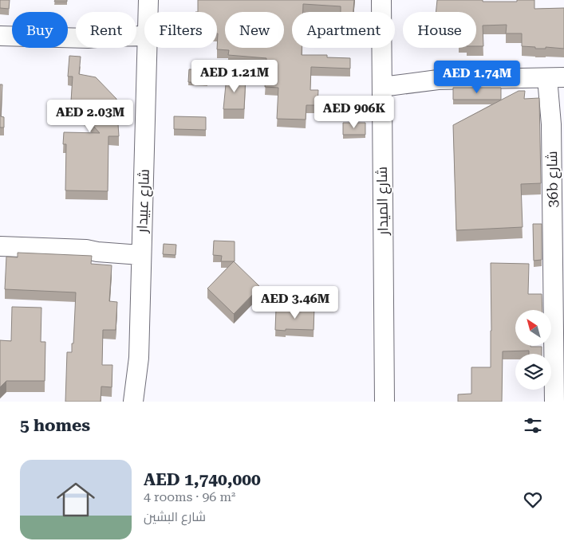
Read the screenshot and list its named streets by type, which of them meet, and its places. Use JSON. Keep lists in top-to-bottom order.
{
  "streets": {
    "street": ["36b شارع", "شارع عبيدار", "شارع الميدار"]
  },
  "north": "top left",
  "page": {
    "chip": [
      "Buy",
      "Rent",
      "Filters",
      "New",
      "Apartment",
      "House"
    ],
    "price": [
      "AED 1.21M",
      "AED 1.74M",
      "AED 906K",
      "AED 2.03M",
      "AED 3.46M"
    ],
    "heading": "5 homes",
    "list": [
      {
        "name": "AED 1,740,000",
        "note": "4 rooms · 96 m² · شارع البشين"
      }
    ]
  }
}
